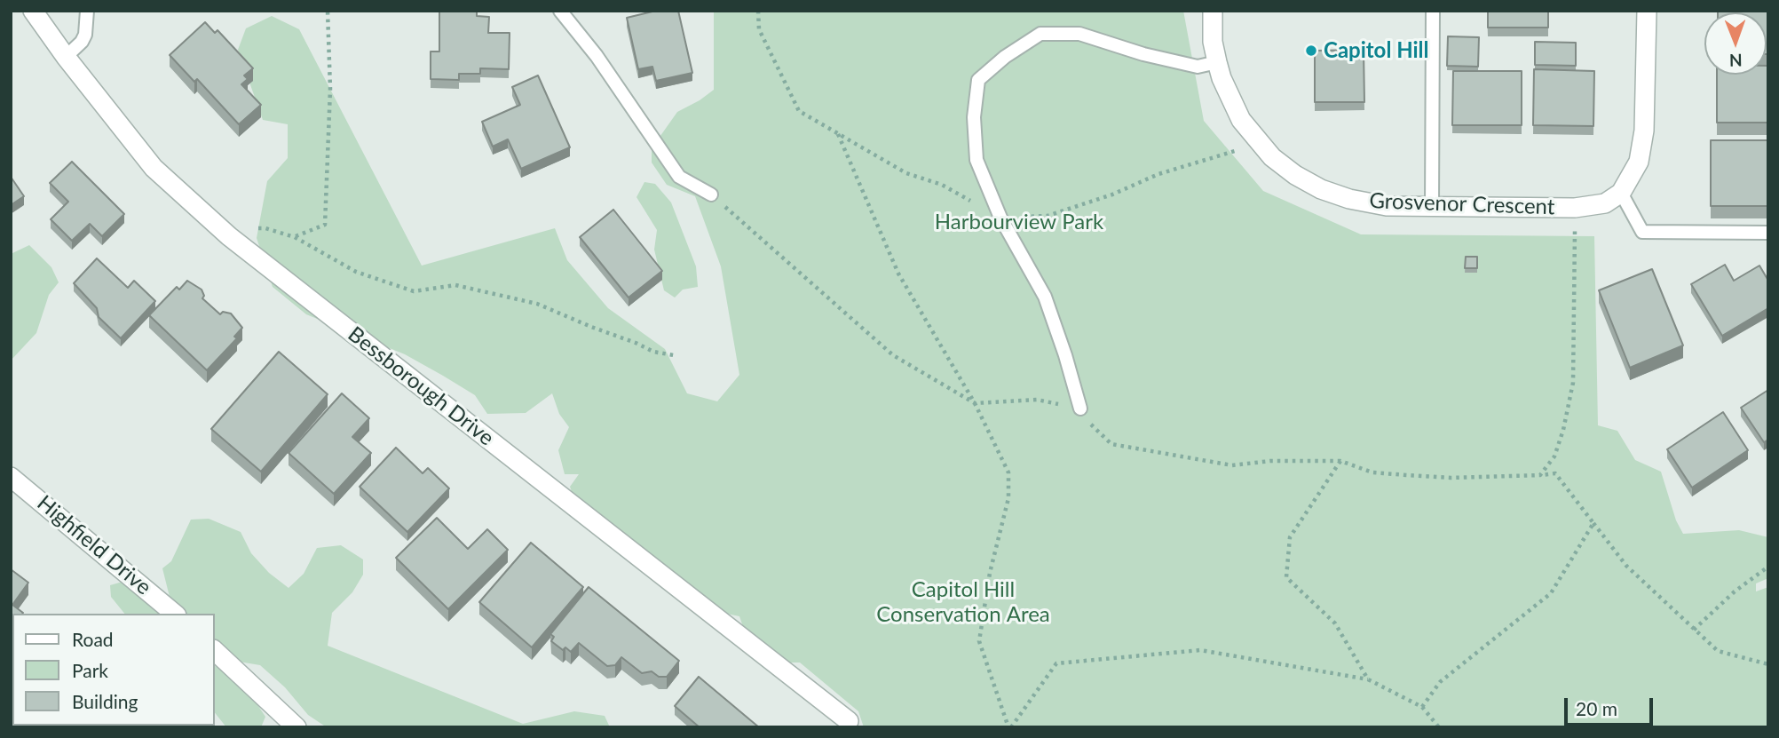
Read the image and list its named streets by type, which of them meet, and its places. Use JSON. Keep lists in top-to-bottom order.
{
  "streets": {
    "street": ["Grosvenor Crescent", "Bessborough Drive", "Highfield Drive"]
  },
  "parks": ["Harbourview Park", "Capitol Hill Conservation Area"],
  "places": ["Capitol Hill"],
  "legend": ["Road", "Park", "Building"],
  "scale_bar": "20 m",
  "north": "bottom"
}
